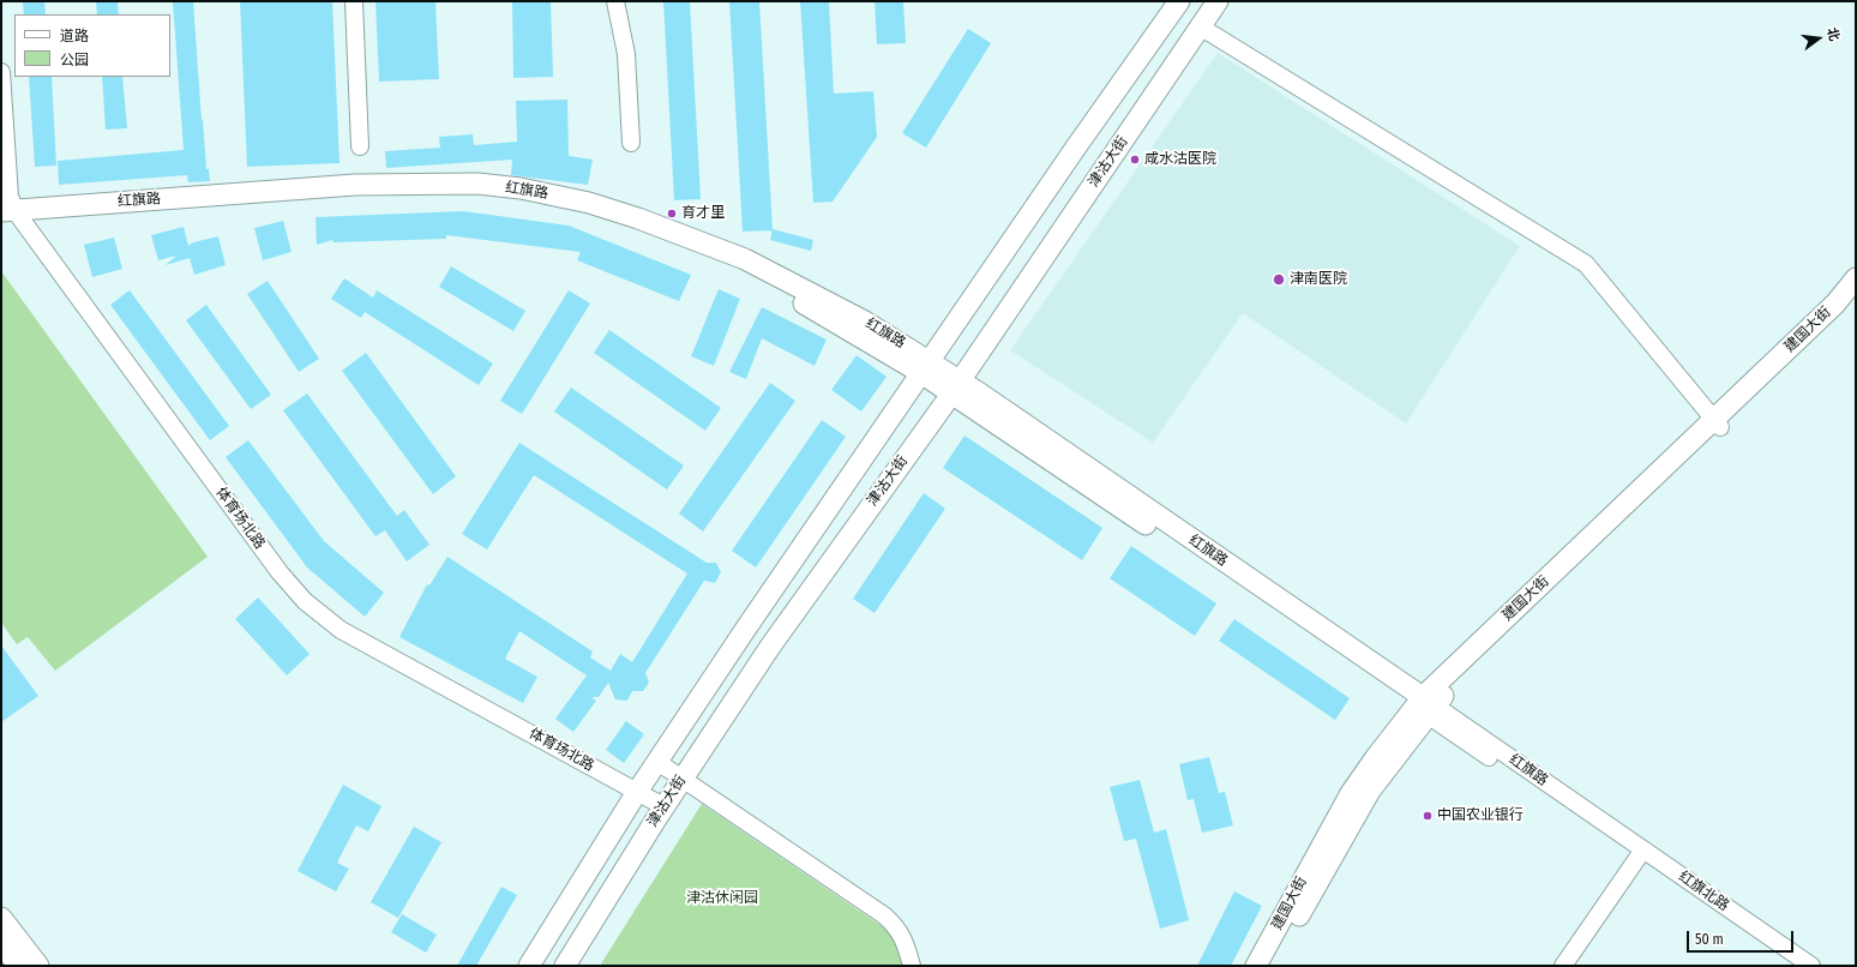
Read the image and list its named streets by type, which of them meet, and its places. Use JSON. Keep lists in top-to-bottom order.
{
  "streets": {
    "main road": ["津沽大街", "红旗路", "建国大街"],
    "street": ["体育场北路", "红旗北路"]
  },
  "crossings": [
    ["津沽大街", "红旗路"],
    ["津沽大街", "体育场北路"],
    ["红旗路", "建国大街"],
    ["红旗路", "体育场北路"],
    ["红旗路", "红旗北路"]
  ],
  "parks": ["津沽休闲园"],
  "places": [
    "咸水沽医院",
    "育才里",
    "津南医院",
    "中国农业银行"
  ],
  "legend": ["道路", "公园"],
  "scale_bar": "50 m",
  "north": "right"
}
